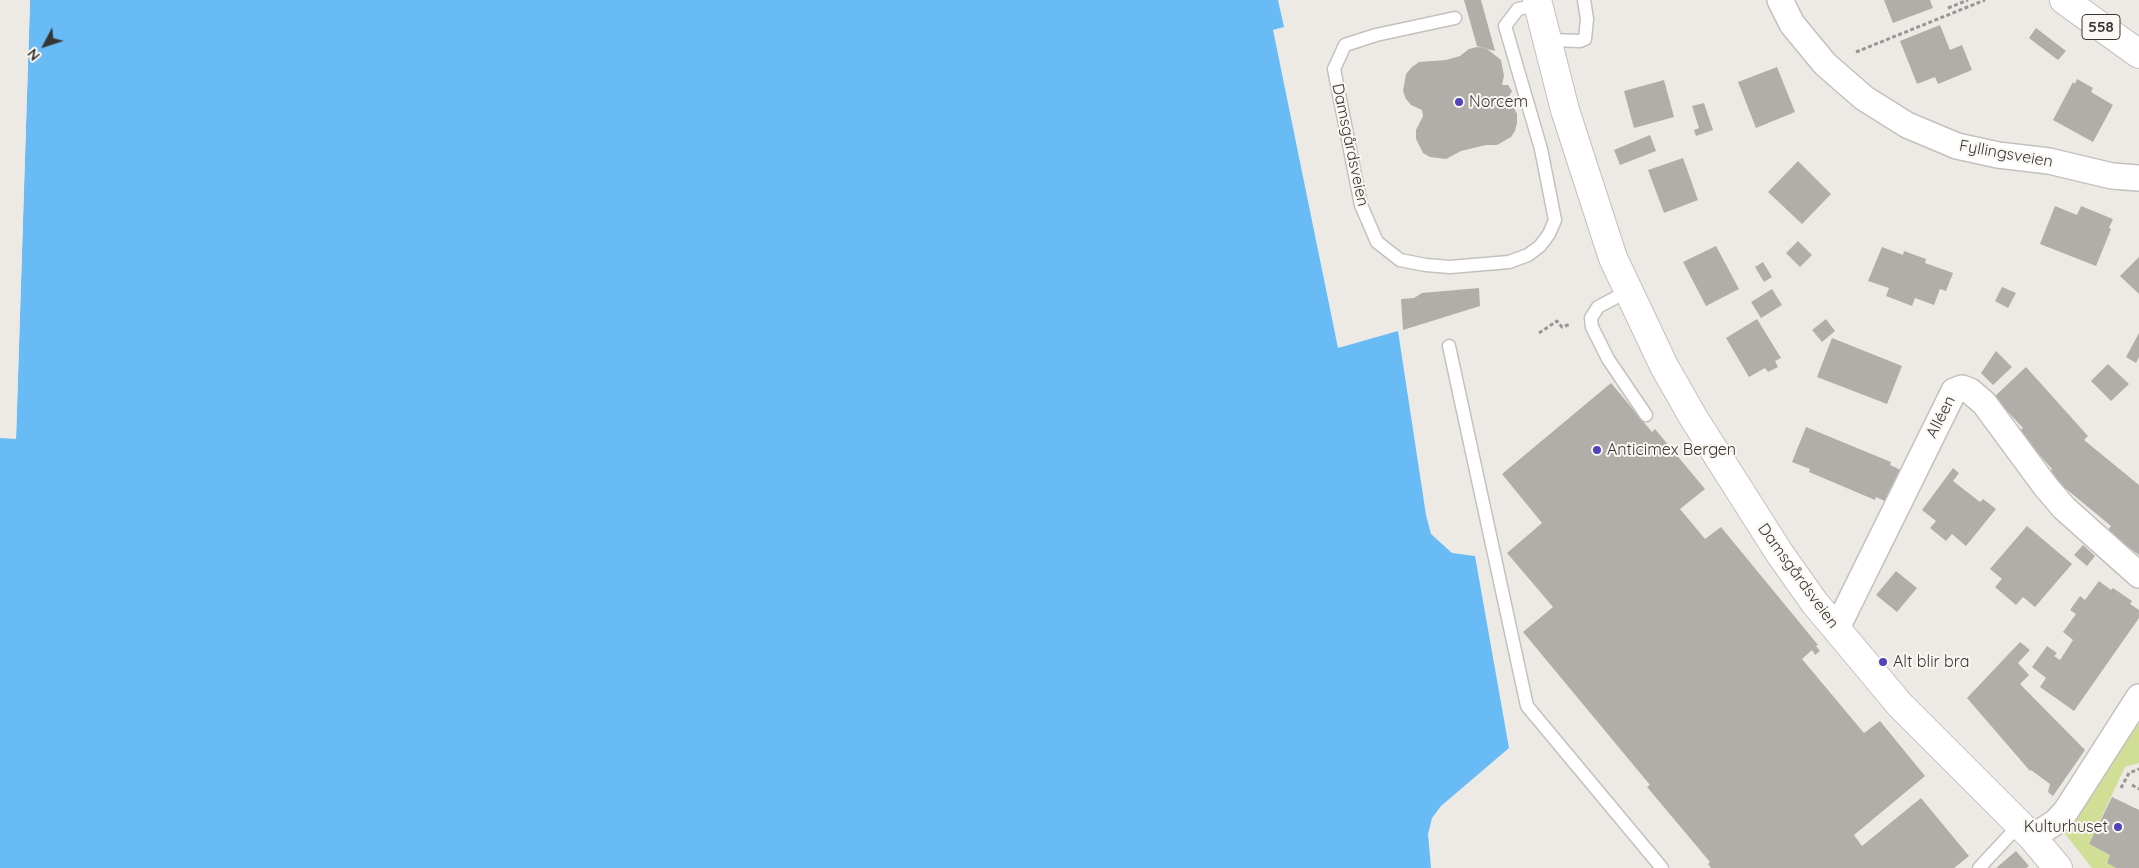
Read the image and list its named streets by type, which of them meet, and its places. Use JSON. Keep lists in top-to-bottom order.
{
  "streets": {
    "street": [
      "558",
      "Damsgårdsveien",
      "Fyllingsveien",
      "Alléen"
    ]
  },
  "crossings": [
    ["Damsgårdsveien", "Alléen"]
  ],
  "places": [
    "Norcem",
    "Anticimex Bergen",
    "Alt blir bra",
    "Kulturhuset"
  ],
  "north": "bottom left"
}
